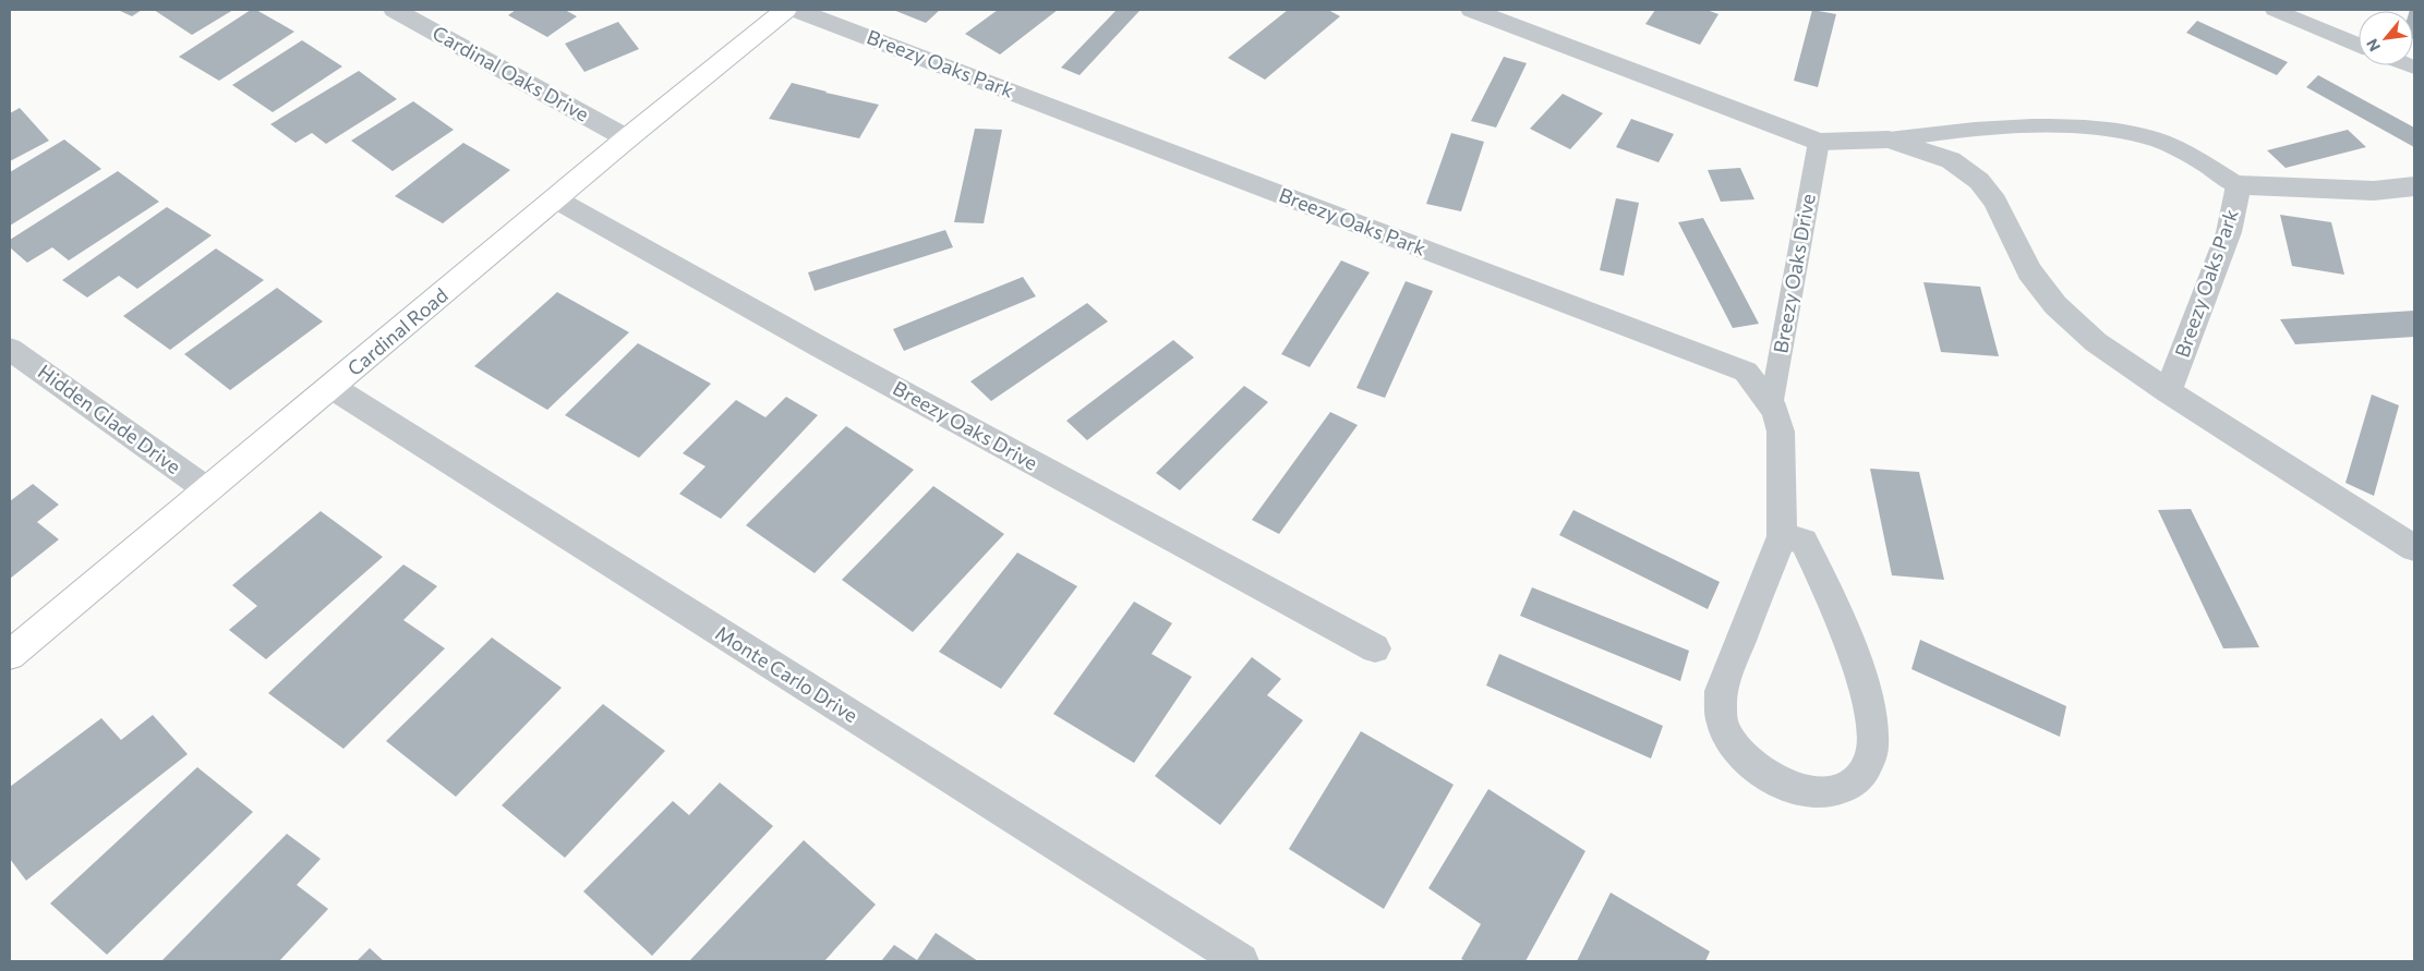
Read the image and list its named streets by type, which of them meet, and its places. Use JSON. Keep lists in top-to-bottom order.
{
  "streets": {
    "street": [
      "Breezy Oaks Park",
      "Cardinal Oaks Drive",
      "Breezy Oaks Drive",
      "Cardinal Road",
      "Hidden Glade Drive",
      "Monte Carlo Drive"
    ]
  },
  "crossings": [
    ["Breezy Oaks Park", "Breezy Oaks Drive"],
    ["Cardinal Oaks Drive", "Cardinal Road"],
    ["Breezy Oaks Drive", "Cardinal Road"],
    ["Cardinal Road", "Hidden Glade Drive"],
    ["Cardinal Road", "Monte Carlo Drive"]
  ],
  "north": "bottom left"
}
